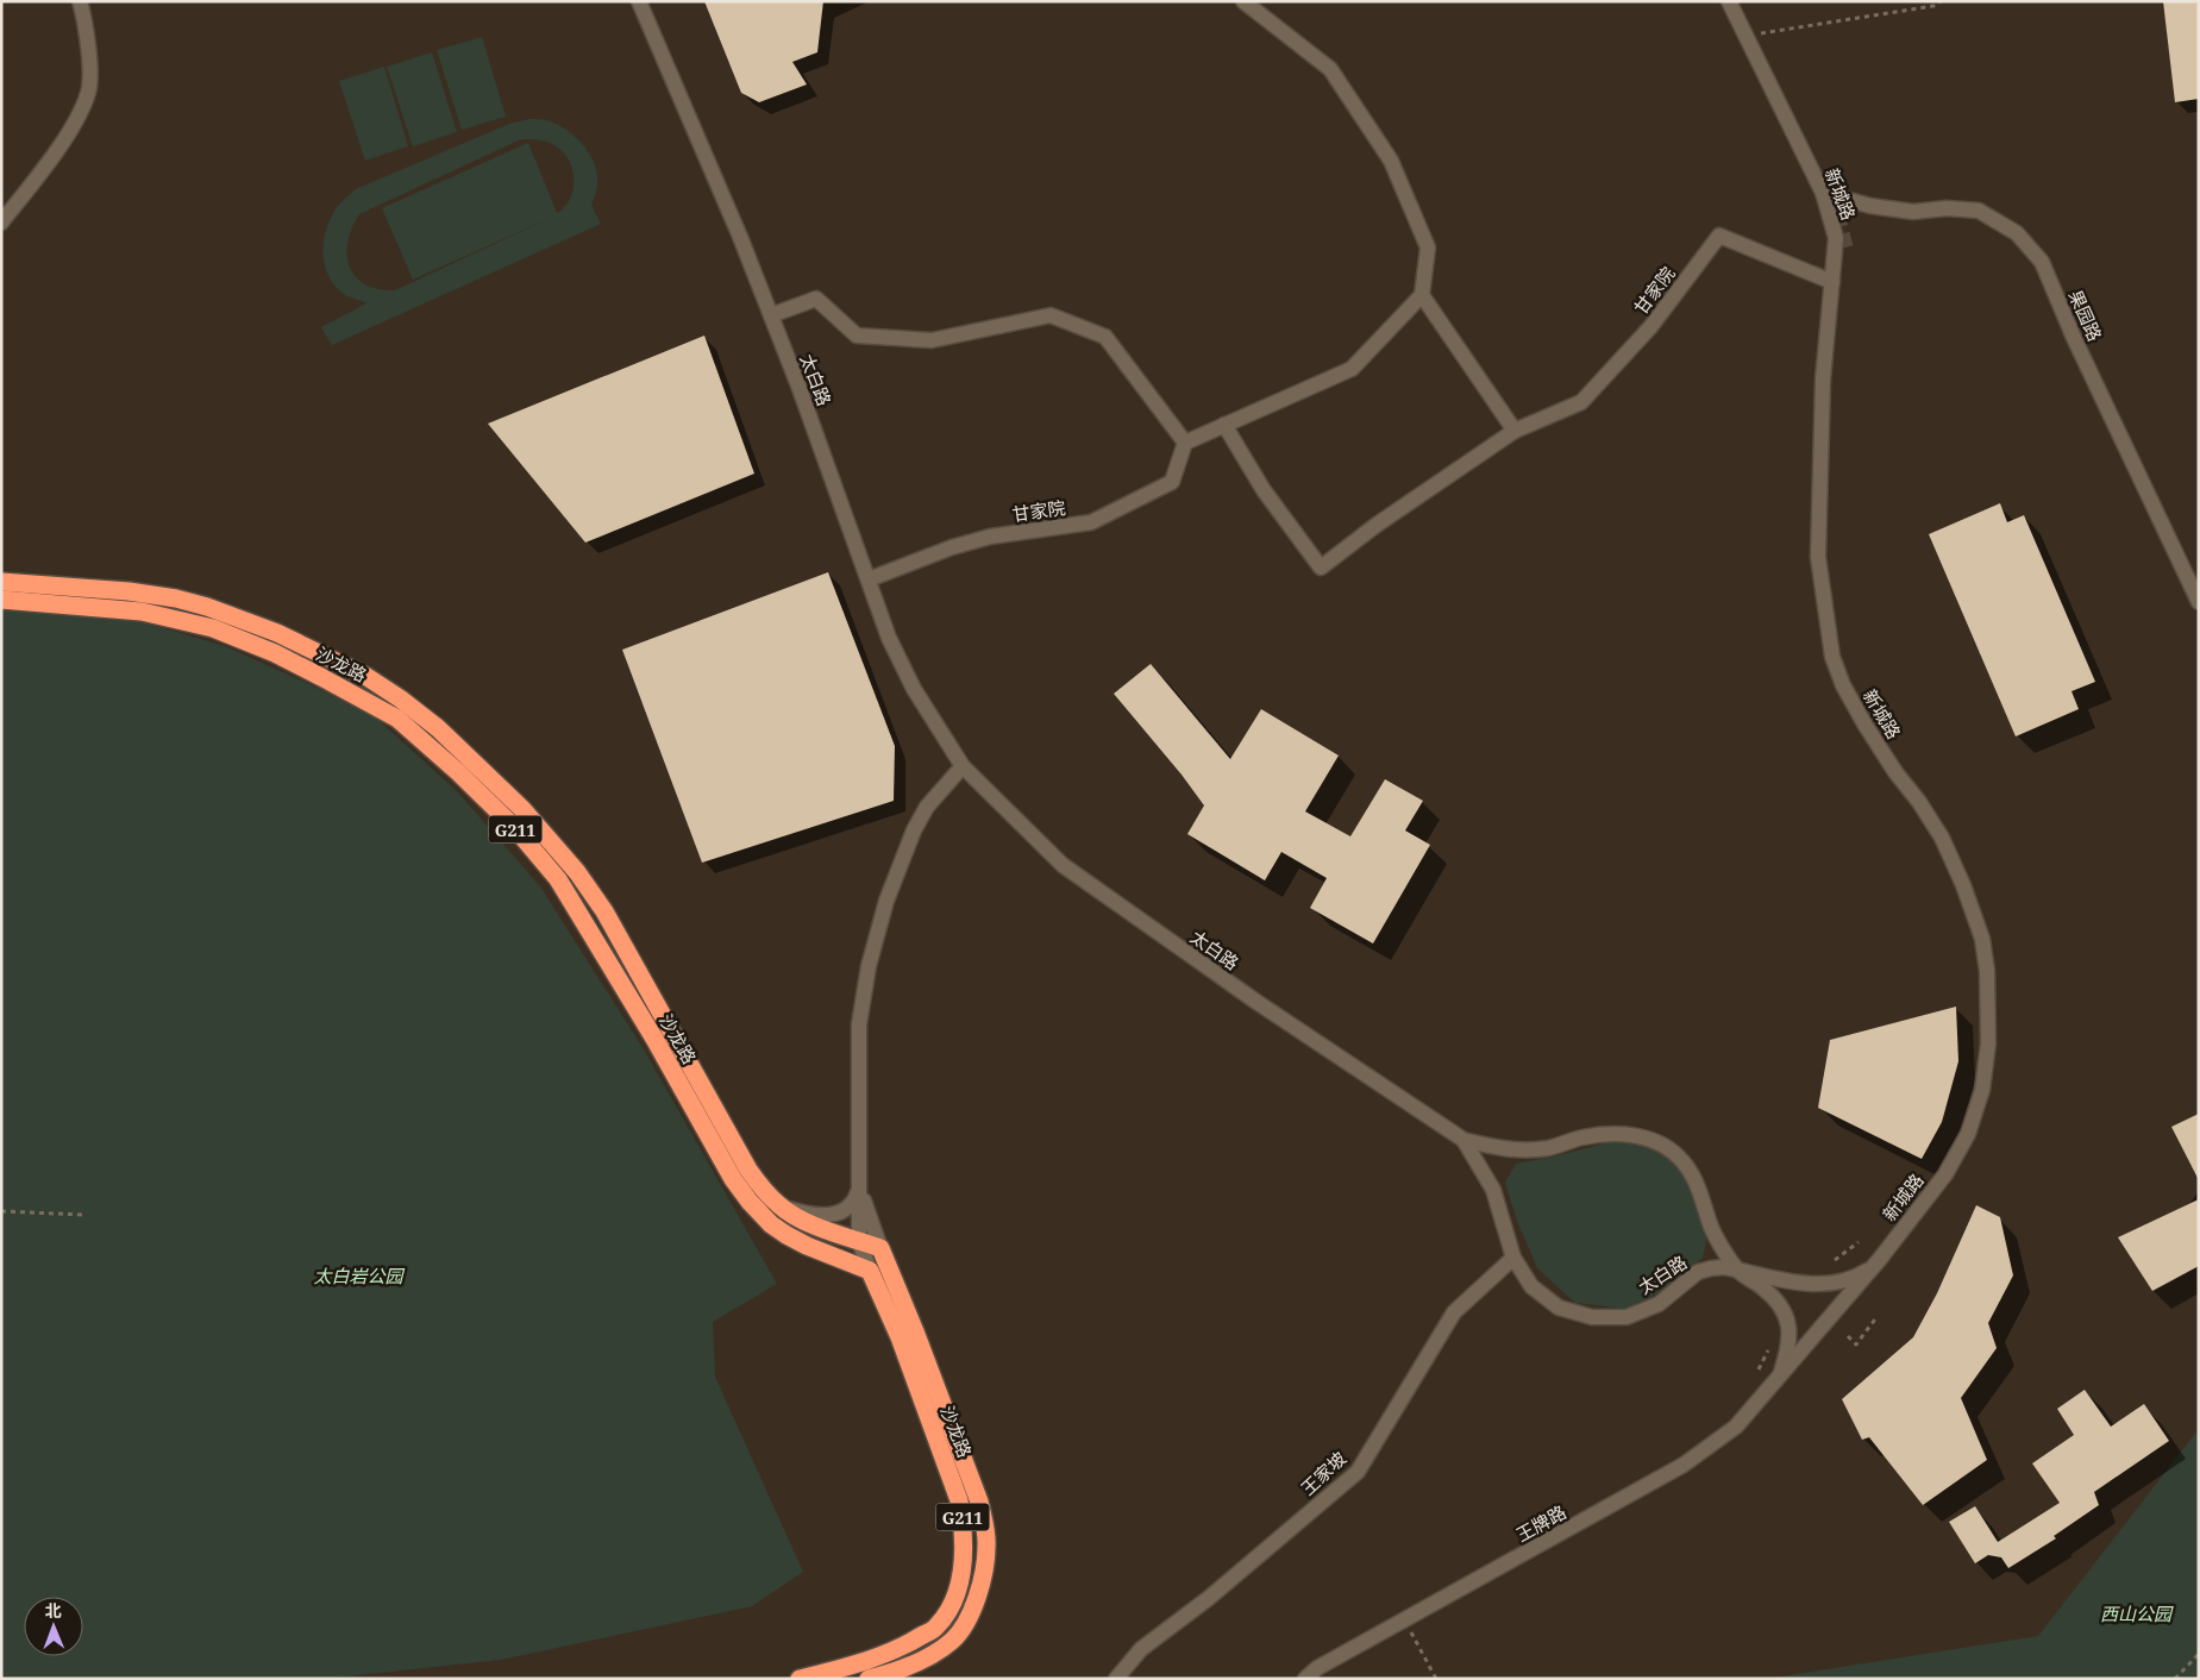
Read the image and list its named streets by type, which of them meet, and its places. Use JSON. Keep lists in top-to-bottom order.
{
  "streets": {
    "highway": ["沙龙路", "G211"],
    "main road": [
      "新城路",
      "甘家院",
      "果园路",
      "太白路",
      "王家坡",
      "王牌路"
    ]
  },
  "crossings": [
    ["新城路", "甘家院"],
    ["新城路", "果园路"],
    ["新城路", "太白路"],
    ["新城路", "王牌路"],
    ["甘家院", "太白路"],
    ["太白路", "王家坡"],
    ["太白路", "王牌路"]
  ],
  "parks": ["太白岩公园", "西山公园"],
  "north": "top"
}
